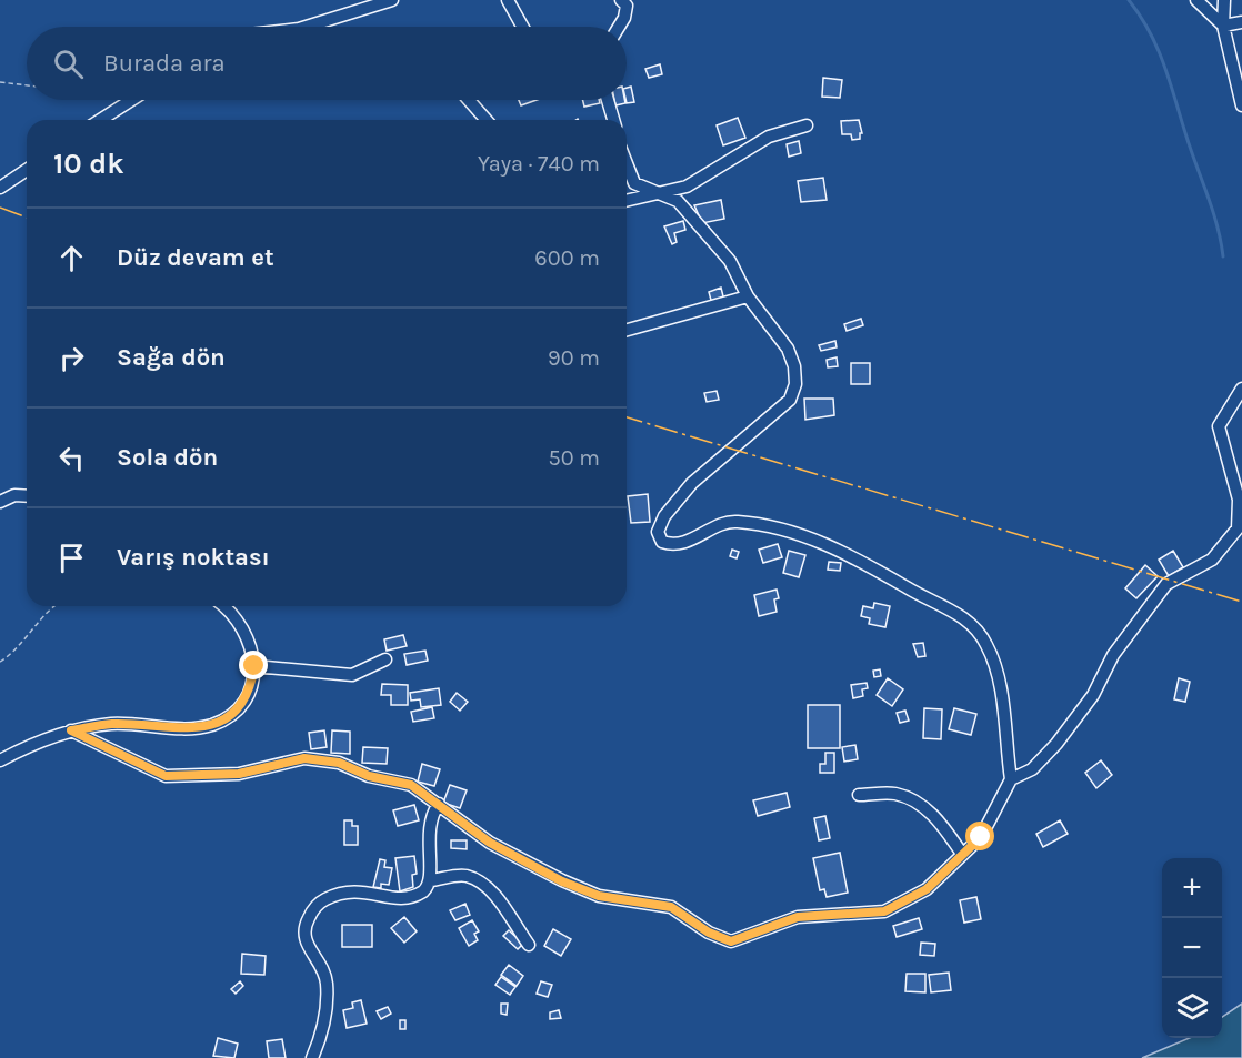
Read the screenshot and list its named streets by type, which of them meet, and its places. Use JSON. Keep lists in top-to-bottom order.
{
  "page": {
    "search": "Burada ara",
    "heading": ["10 dk", "Yaya · 740 m"],
    "list": [
      ["Düz devam et", "600 m"],
      ["Sağa dön", "90 m"],
      ["Sola dön", "50 m"],
      "Varış noktası"
    ],
    "map_buttons": ["+", "−"]
  }
}
